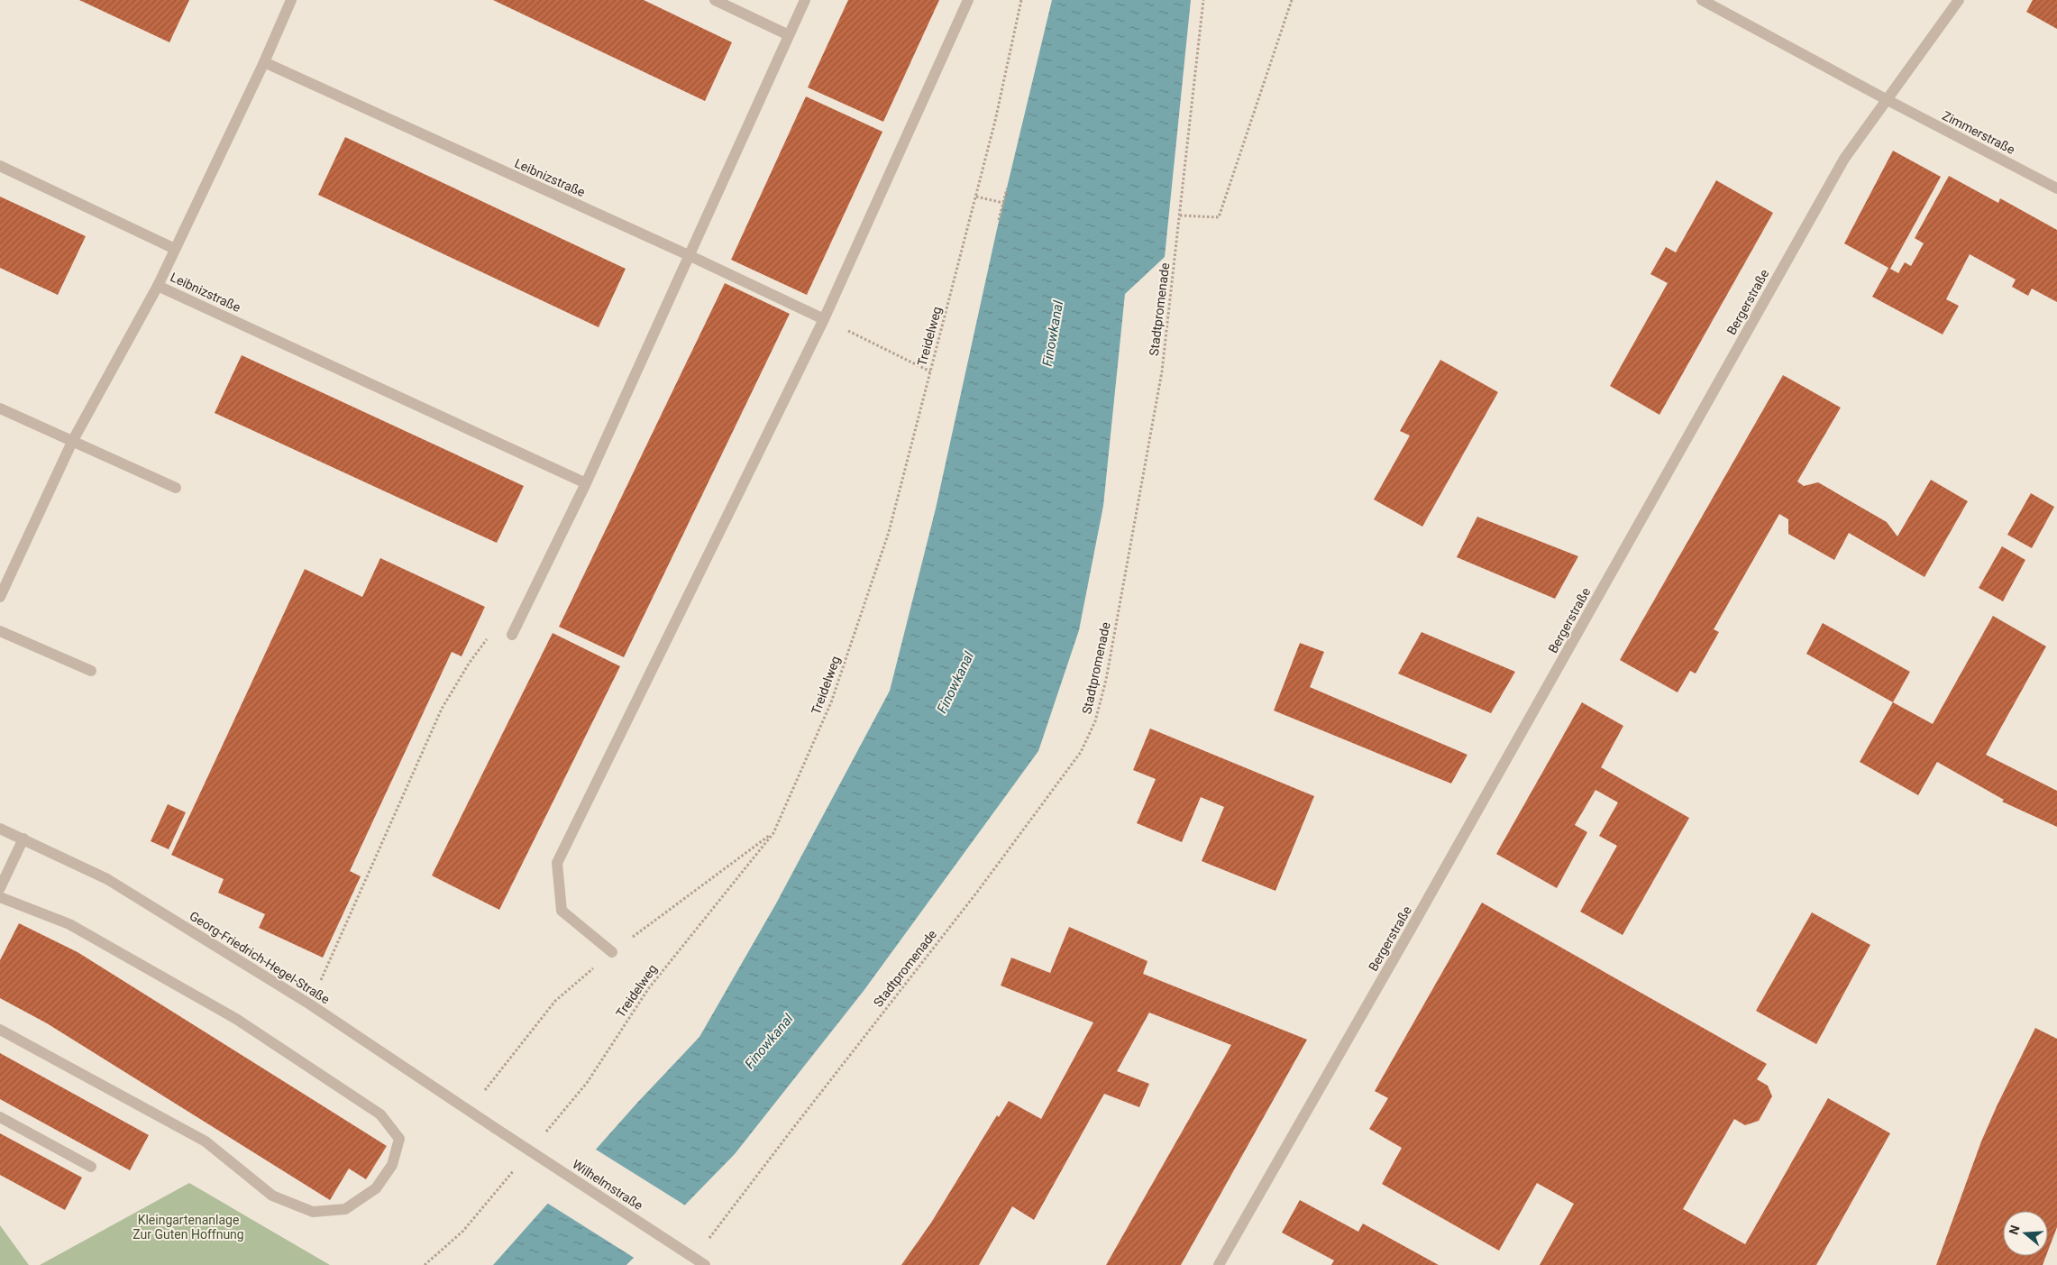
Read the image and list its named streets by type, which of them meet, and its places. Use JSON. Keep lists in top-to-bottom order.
{
  "streets": {
    "street": [
      "Zimmerstraße",
      "Leibnizstraße",
      "Bergerstraße",
      "Georg-Friedrich-Hegel-Straße",
      "Wilhelmstraße"
    ],
    "path": ["Stadtpromenade", "Treidelweg"]
  },
  "crossings": [
    ["Zimmerstraße", "Bergerstraße"],
    ["Georg-Friedrich-Hegel-Straße", "Wilhelmstraße"]
  ],
  "water": ["Finowkanal"],
  "parks": ["Kleingartenanlage Zur Guten Hoffnung"],
  "north": "left"
}
